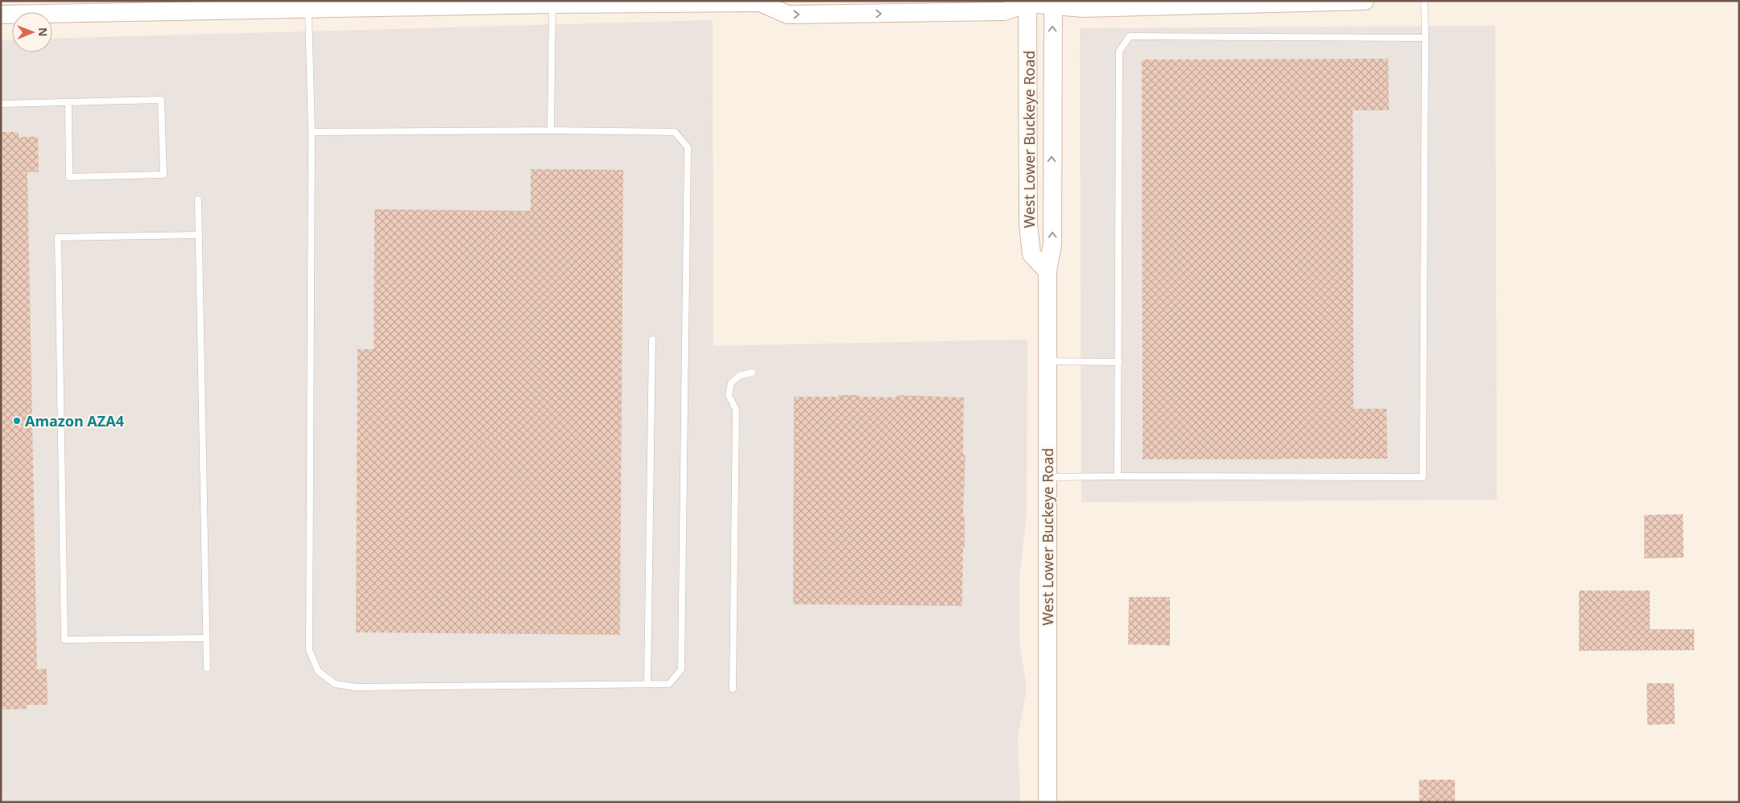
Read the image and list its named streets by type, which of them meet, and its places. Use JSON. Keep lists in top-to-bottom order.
{
  "streets": {
    "main road": ["West Lower Buckeye Road"]
  },
  "places": ["Amazon AZA4"],
  "north": "right"
}
